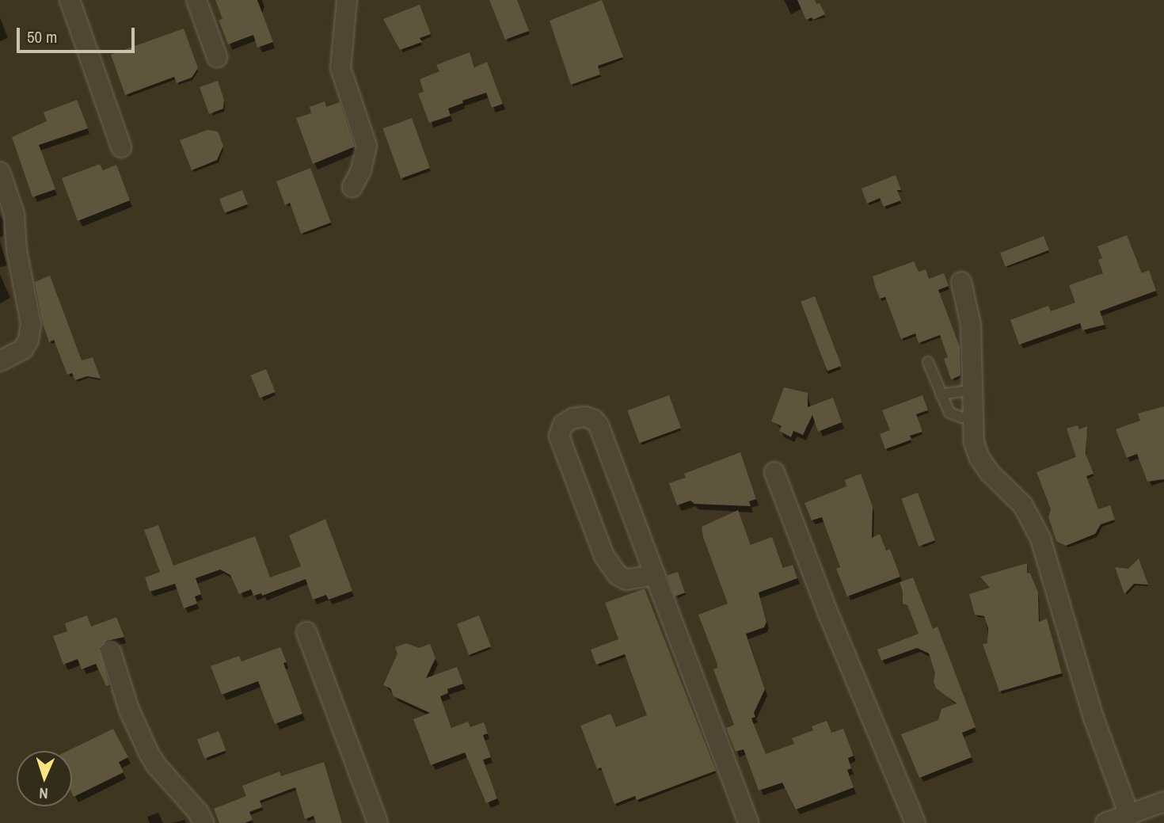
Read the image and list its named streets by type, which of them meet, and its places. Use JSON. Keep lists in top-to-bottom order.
{
  "scale_bar": "50 m",
  "north": "bottom"
}
